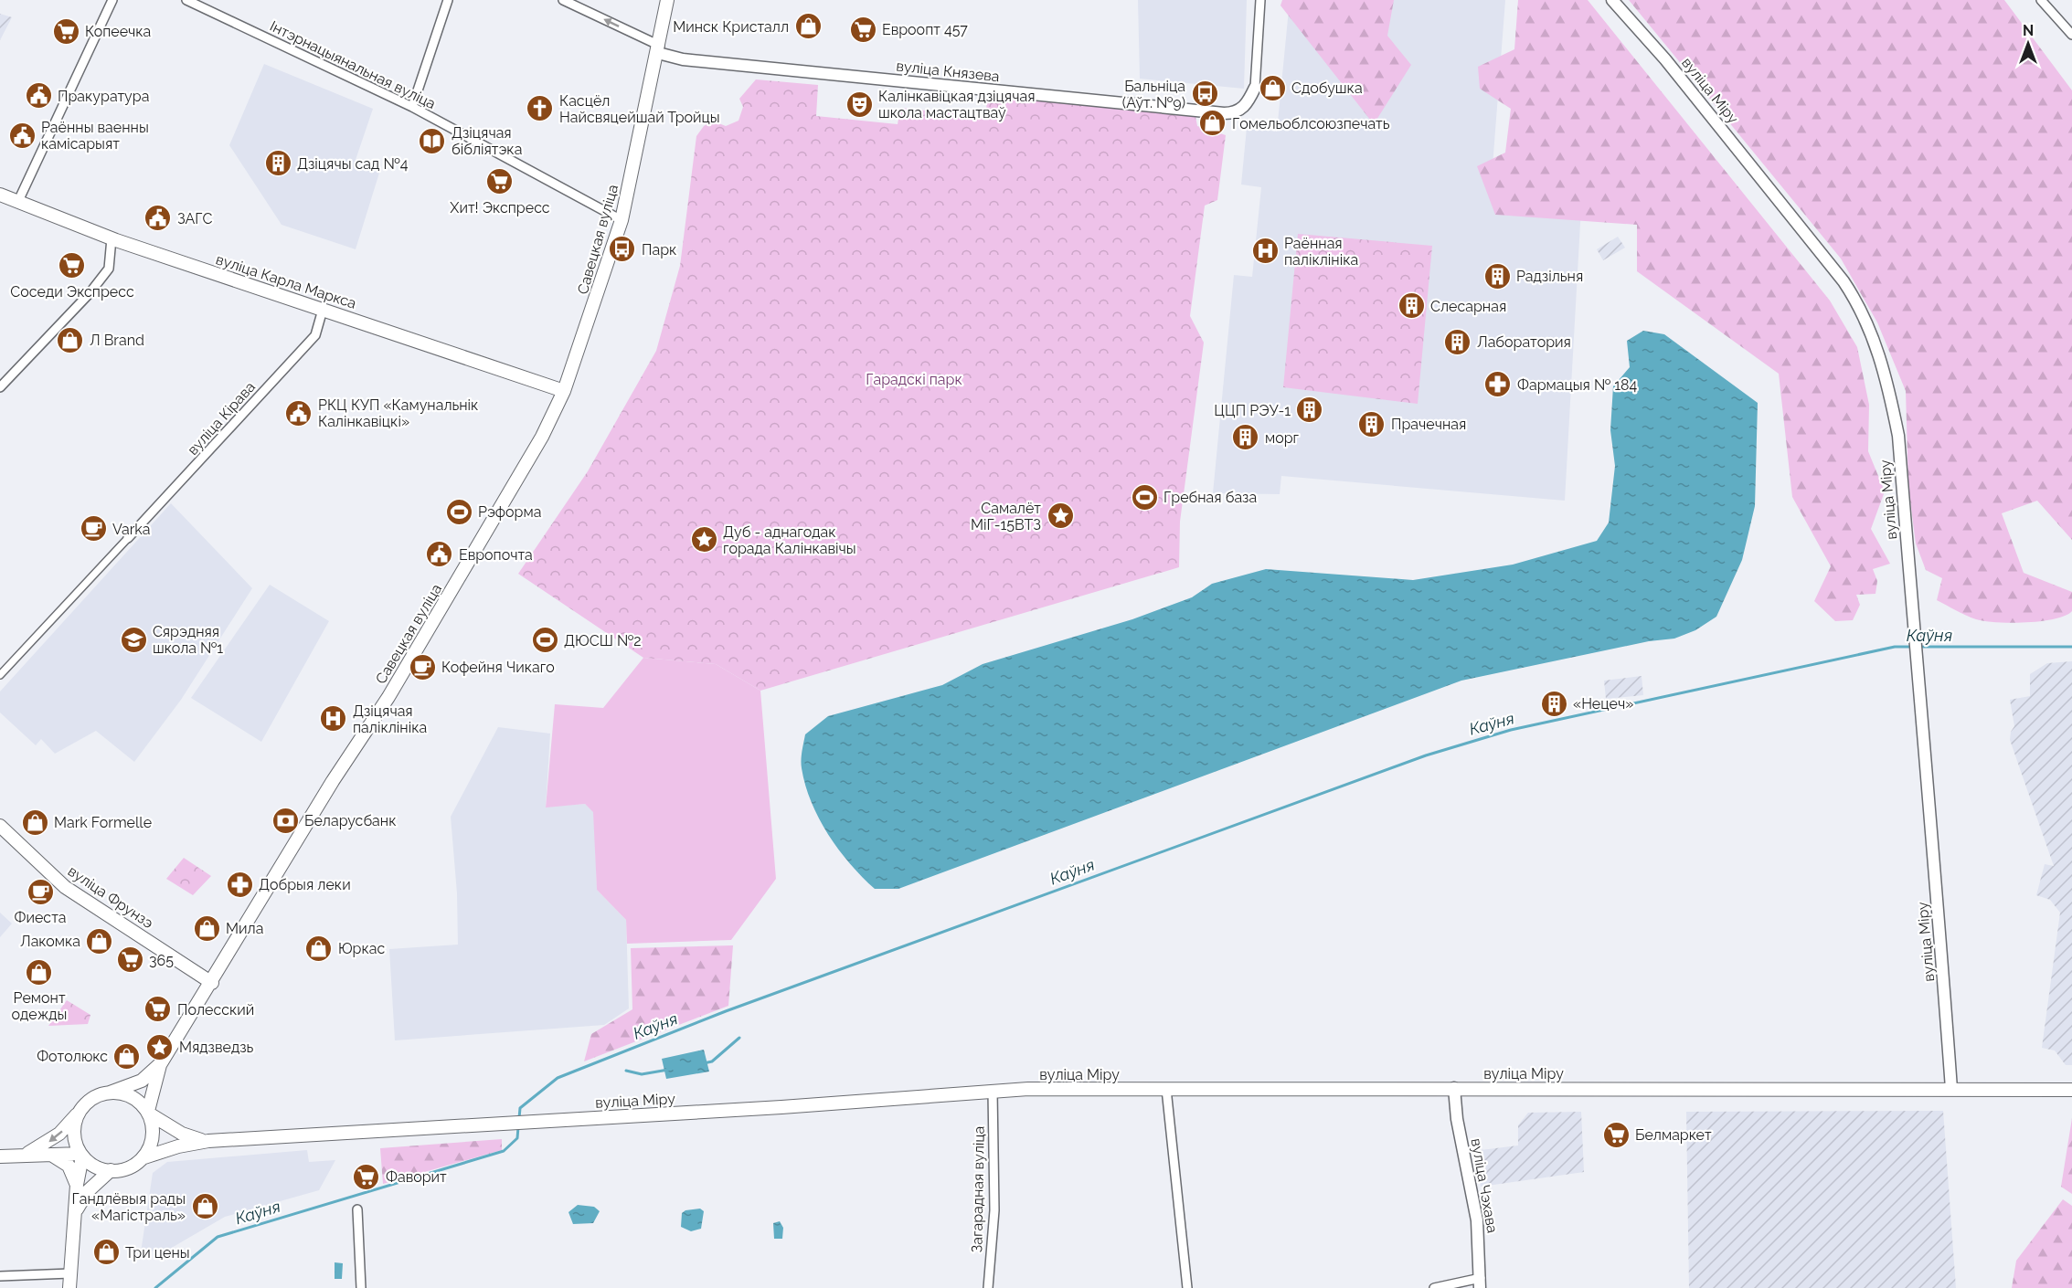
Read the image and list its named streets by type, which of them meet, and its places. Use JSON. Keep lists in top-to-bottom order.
{
  "streets": {
    "main road": [
      "вуліца Міру",
      "Савецкая вуліца",
      "вуліца Карла Маркса",
      "вуліца Фрунзэ"
    ],
    "street": [
      "Інтэрнацыянальная вуліца",
      "вуліца Князева",
      "вуліца Кірава",
      "вуліца Чэхава",
      "Загарадная вуліца"
    ]
  },
  "crossings": [
    ["Інтэрнацыянальная вуліца", "Савецкая вуліца"],
    ["вуліца Князева", "Савецкая вуліца"],
    ["вуліца Міру", "Савецкая вуліца"],
    ["вуліца Міру", "вуліца Чэхава"],
    ["вуліца Міру", "Загарадная вуліца"],
    ["Савецкая вуліца", "вуліца Карла Маркса"],
    ["Савецкая вуліца", "вуліца Фрунзэ"],
    ["вуліца Карла Маркса", "вуліца Кірава"]
  ],
  "water": ["Каўня"],
  "parks": ["Гарадскі парк"],
  "places": {
    "shop": [
      "Минск Кристалл",
      "Сдобушка",
      "Гомельоблсоюзпечать",
      "Л Brand",
      "Mark Formelle",
      "Мила",
      "Лакомка",
      "Юркас",
      "Ремонт одежды",
      "Фотолюкс",
      "Гандлёвыя рады «Магістраль»",
      "Три цены"
    ],
    "supermarket": [
      "Евроопт 457",
      "Копеечка",
      "Хит! Экспресс",
      "Соседи Экспресс",
      "365",
      "Полесский",
      "Белмаркет",
      "Фаворит"
    ],
    "bus stop": ["Бальніца (Аўт. №9)", "Парк"],
    "public building": [
      "Пракуратура",
      "Раённы ваенны камісарыят",
      "ЗАГС",
      "РКЦ КУП «Камунальнік Калінкавіцкі»",
      "Европочта"
    ],
    "theatre": ["Калінкавіцкая дзіцячая школа мастацтваў"],
    "church": ["Касцёл Найсвяцейшай Тройцы"],
    "library": ["Дзіцячая бібліятэка"],
    "building": [
      "Дзіцячы сад №4",
      "Радзільня",
      "Слесарная",
      "Лаборатория",
      "ЦЦП РЭУ-1",
      "Прачечная",
      "морг",
      "«Нецеч»"
    ],
    "hospital": ["Раённая паліклініка", "Дзіцячая паліклініка"],
    "pharmacy": ["Фармацыя № 184", "Добрыя леки"],
    "sports": ["Гребная база", "Рэформа", "ДЮСШ №2"],
    "place": ["Самалёт МіГ-15ВТЗ", "Дуб - аднагодак горада Калінкавічы", "Мядзведзь"],
    "cafe": ["Varka", "Кофейня Чикаго", "Фиеста"],
    "school or university": ["Сярэдняя школа №1"],
    "bank": ["Беларусбанк"]
  },
  "north": "top"
}
